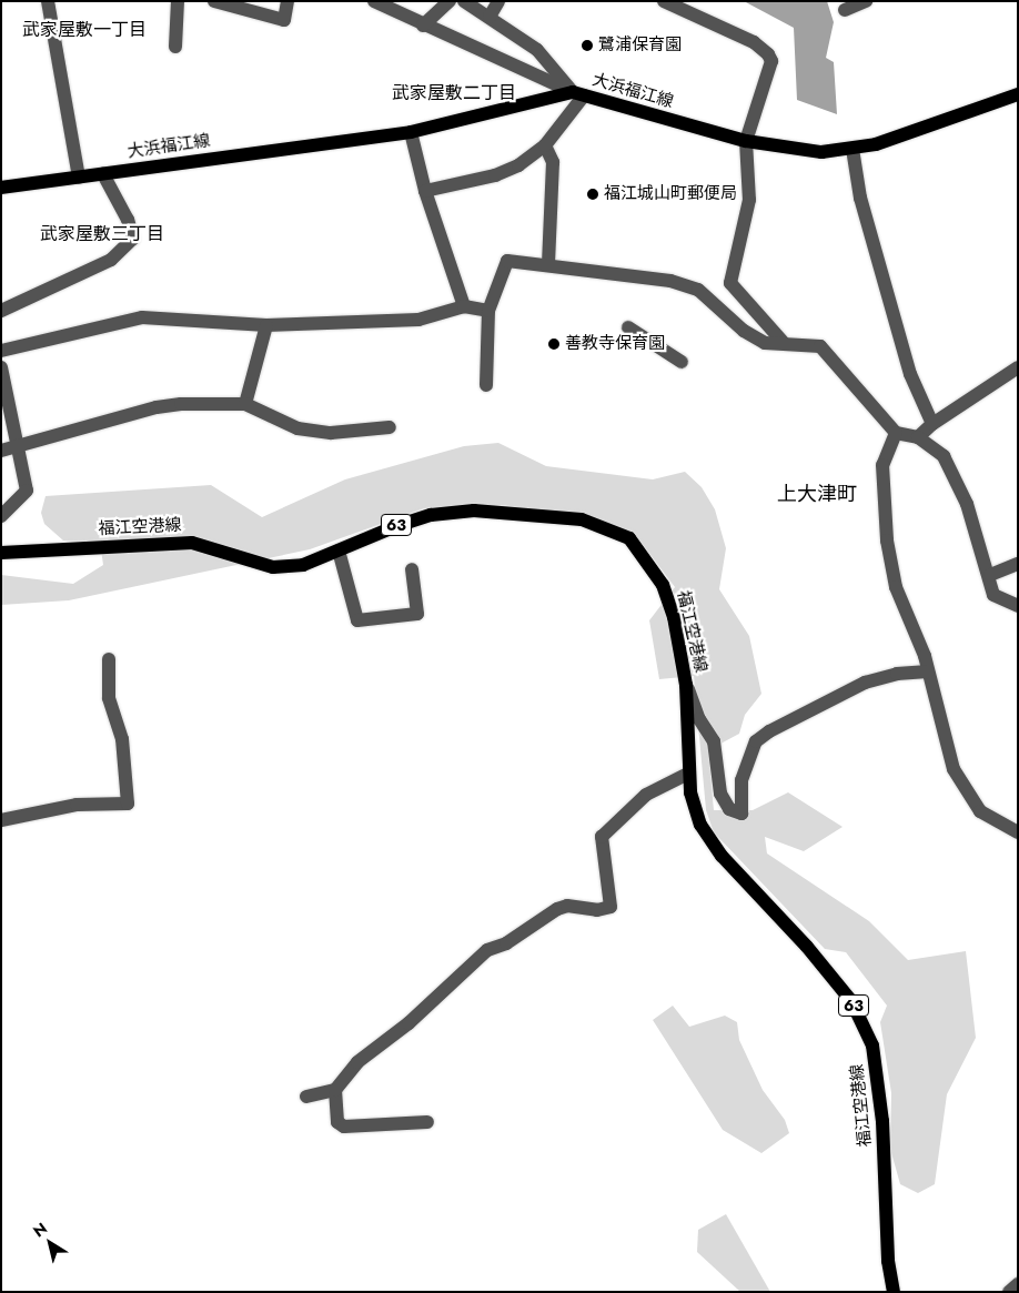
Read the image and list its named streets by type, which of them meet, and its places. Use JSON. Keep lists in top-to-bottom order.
{
  "streets": {
    "main road": ["大浜福江線", "63", "福江空港線"]
  },
  "districts": [
    "武家屋敷一丁目",
    "武家屋敷二丁目",
    "武家屋敷三丁目",
    "上大津町"
  ],
  "places": ["鷺浦保育園", "福江城山町郵便局", "善教寺保育園"],
  "north": "top left"
}
